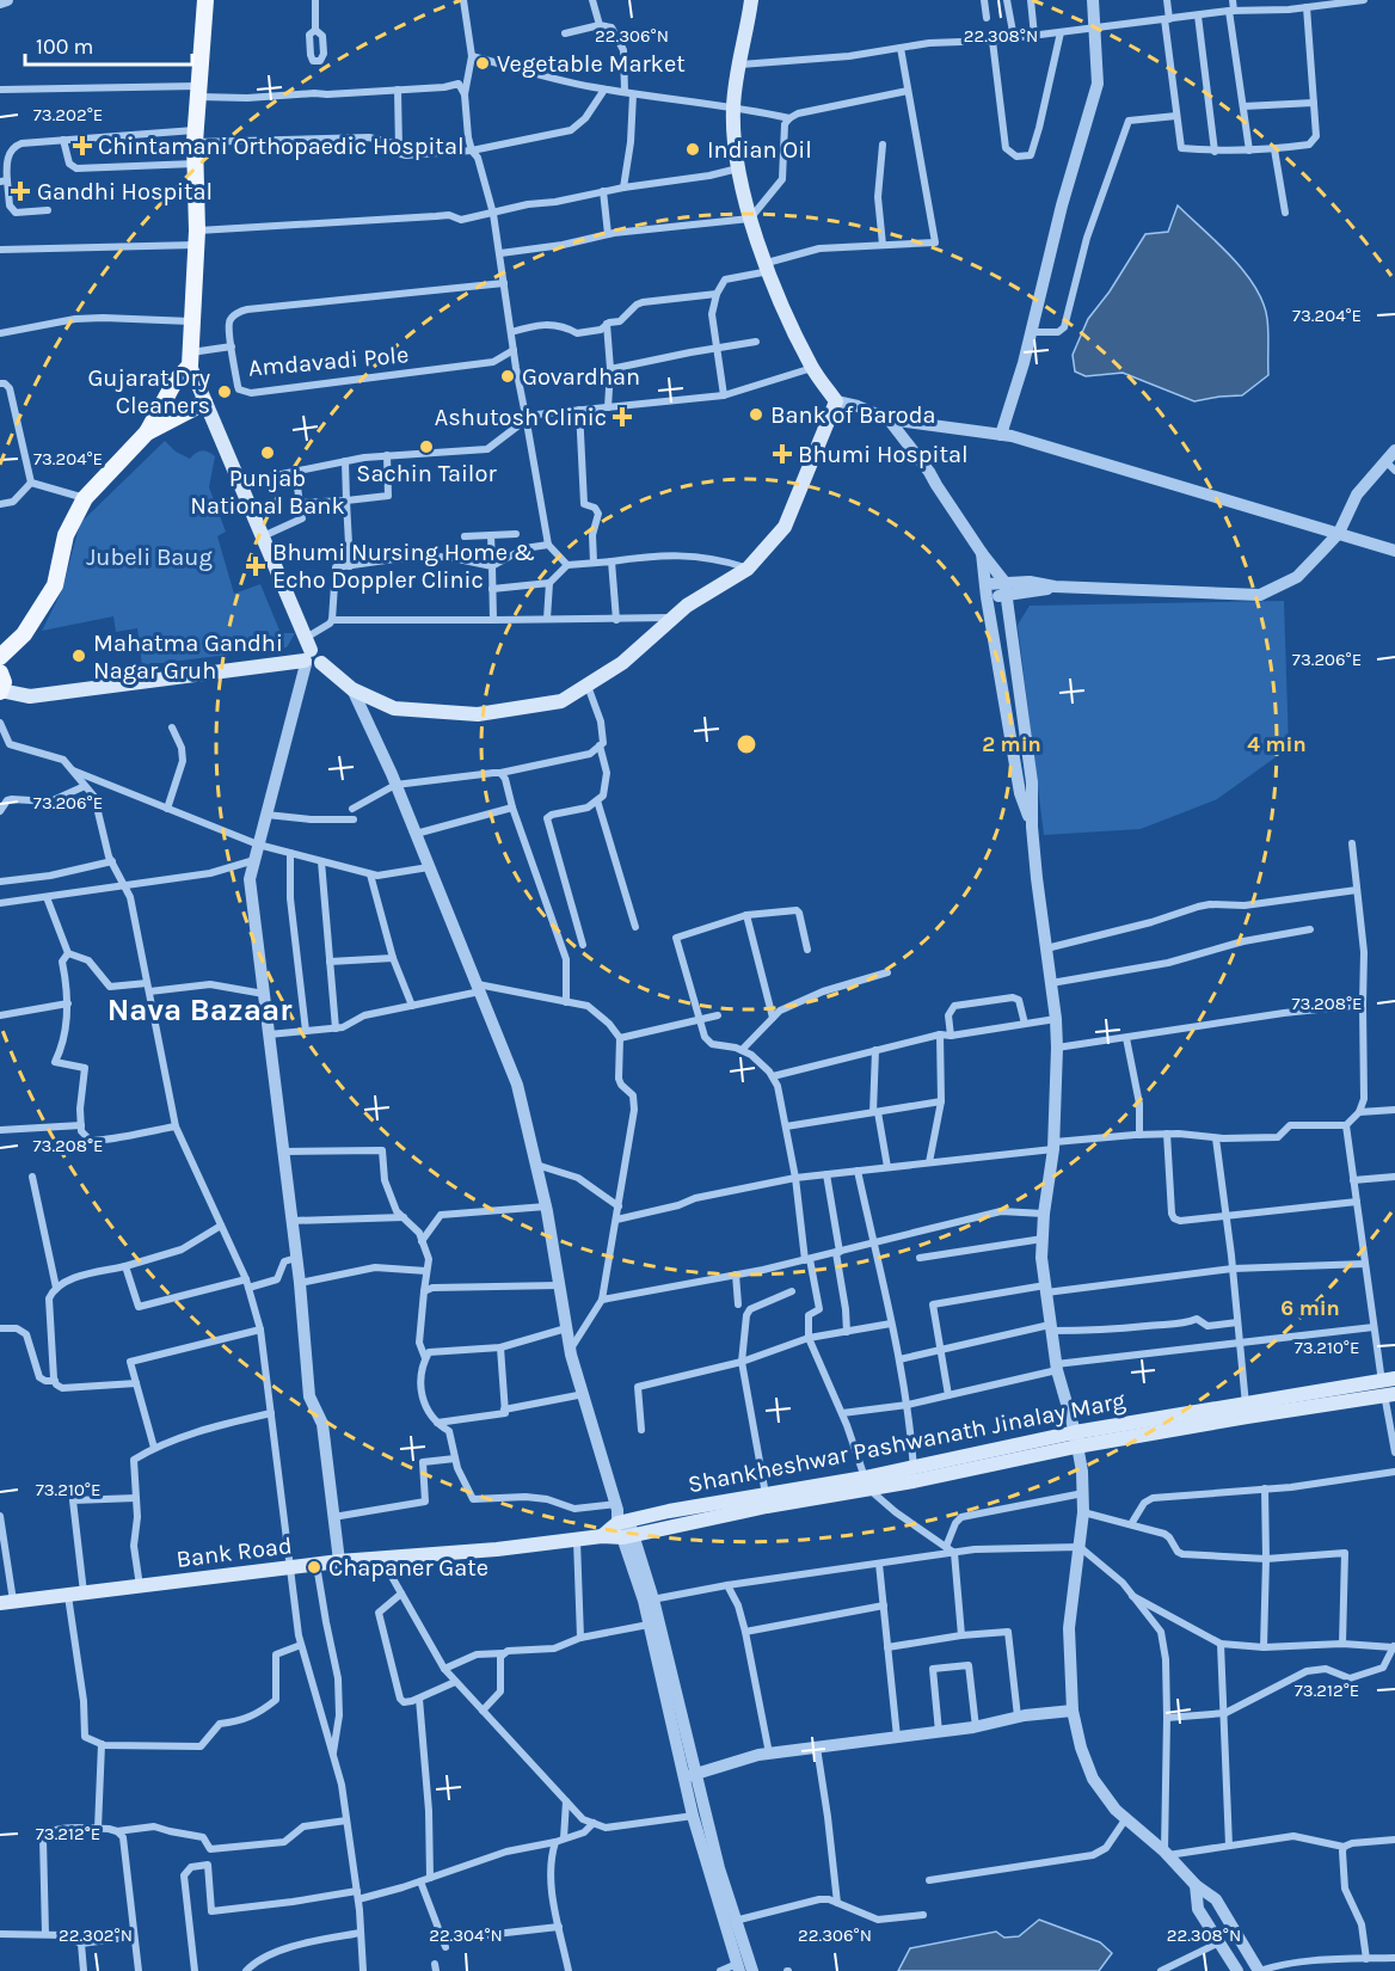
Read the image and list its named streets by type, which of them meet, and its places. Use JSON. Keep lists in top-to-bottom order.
{
  "streets": {
    "main road": ["Bank Road"],
    "street": ["Amdavadi Pole"]
  },
  "districts": ["Nava Bazaar"],
  "parks": ["Jubeli Baug"],
  "places": {
    "other": [
      "Vegetable Market",
      "Indian Oil",
      "Govardhan",
      "Gujarat Dry Cleaners",
      "Bank of Baroda",
      "Sachin Tailor",
      "Punjab National Bank",
      "Mahatma Gandhi Nagar Gruh",
      "Chapaner Gate"
    ],
    "health": [
      "Chintamani Orthopaedic Hospital",
      "Gandhi Hospital",
      "Ashutosh Clinic",
      "Bhumi Hospital",
      "Bhumi Nursing Home & Echo Doppler Clinic"
    ]
  },
  "scale_bar": "100 m",
  "coordinates": [
    "22.306°N",
    "22.308°N",
    "73.202°E",
    "73.204°E",
    "73.206°E",
    "73.208°E",
    "73.210°E",
    "73.212°E",
    "22.302°N",
    "22.304°N"
  ],
  "rings": ["2 min", "4 min", "6 min"]
}
